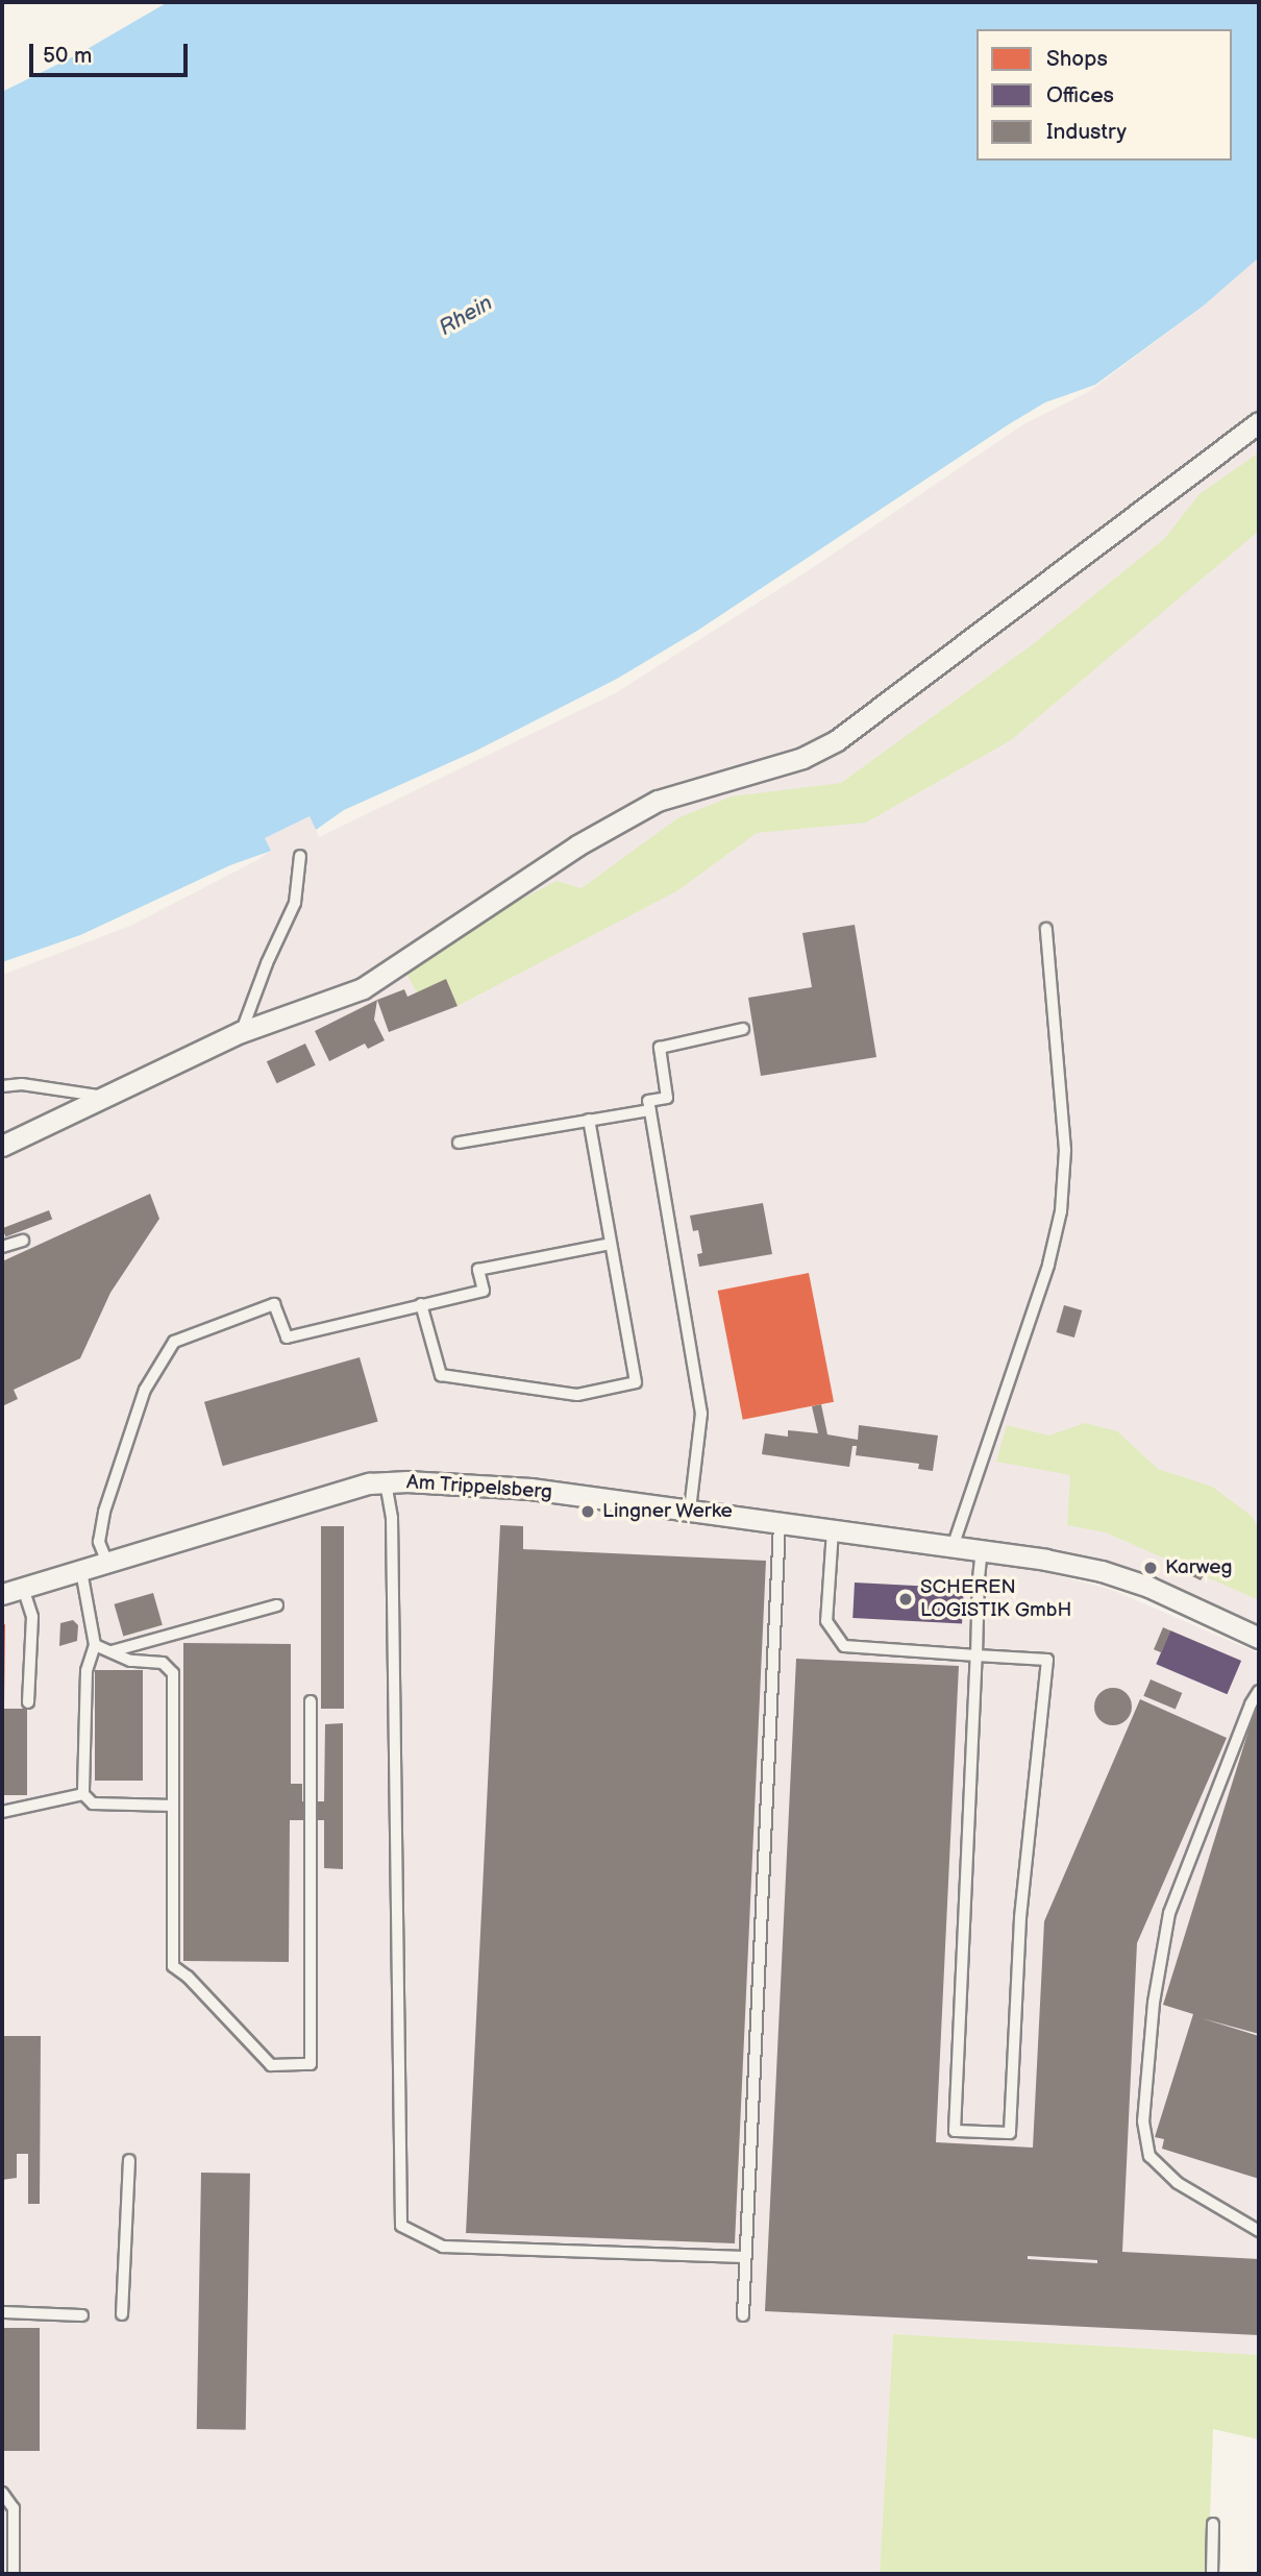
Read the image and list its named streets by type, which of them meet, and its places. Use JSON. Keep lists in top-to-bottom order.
{
  "streets": {
    "street": ["Am Trippelsberg"]
  },
  "water": ["Rhein"],
  "places": ["Lingner Werke", "Karweg", "SCHEREN LOGISTIK GmbH"],
  "legend": ["Shops", "Offices", "Industry"],
  "scale_bar": "50 m"
}
